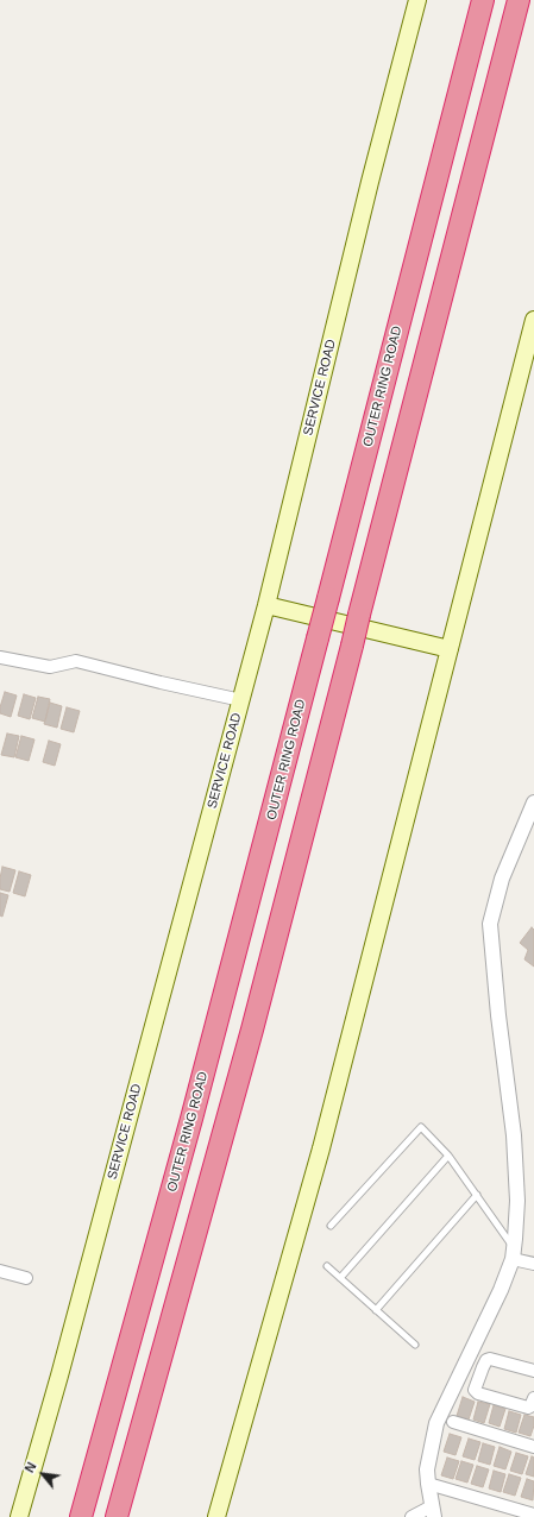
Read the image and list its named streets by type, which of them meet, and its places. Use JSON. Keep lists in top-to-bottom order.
{
  "streets": {
    "highway": ["OUTER RING ROAD"],
    "main road": ["SERVICE ROAD"]
  },
  "north": "top left"
}
